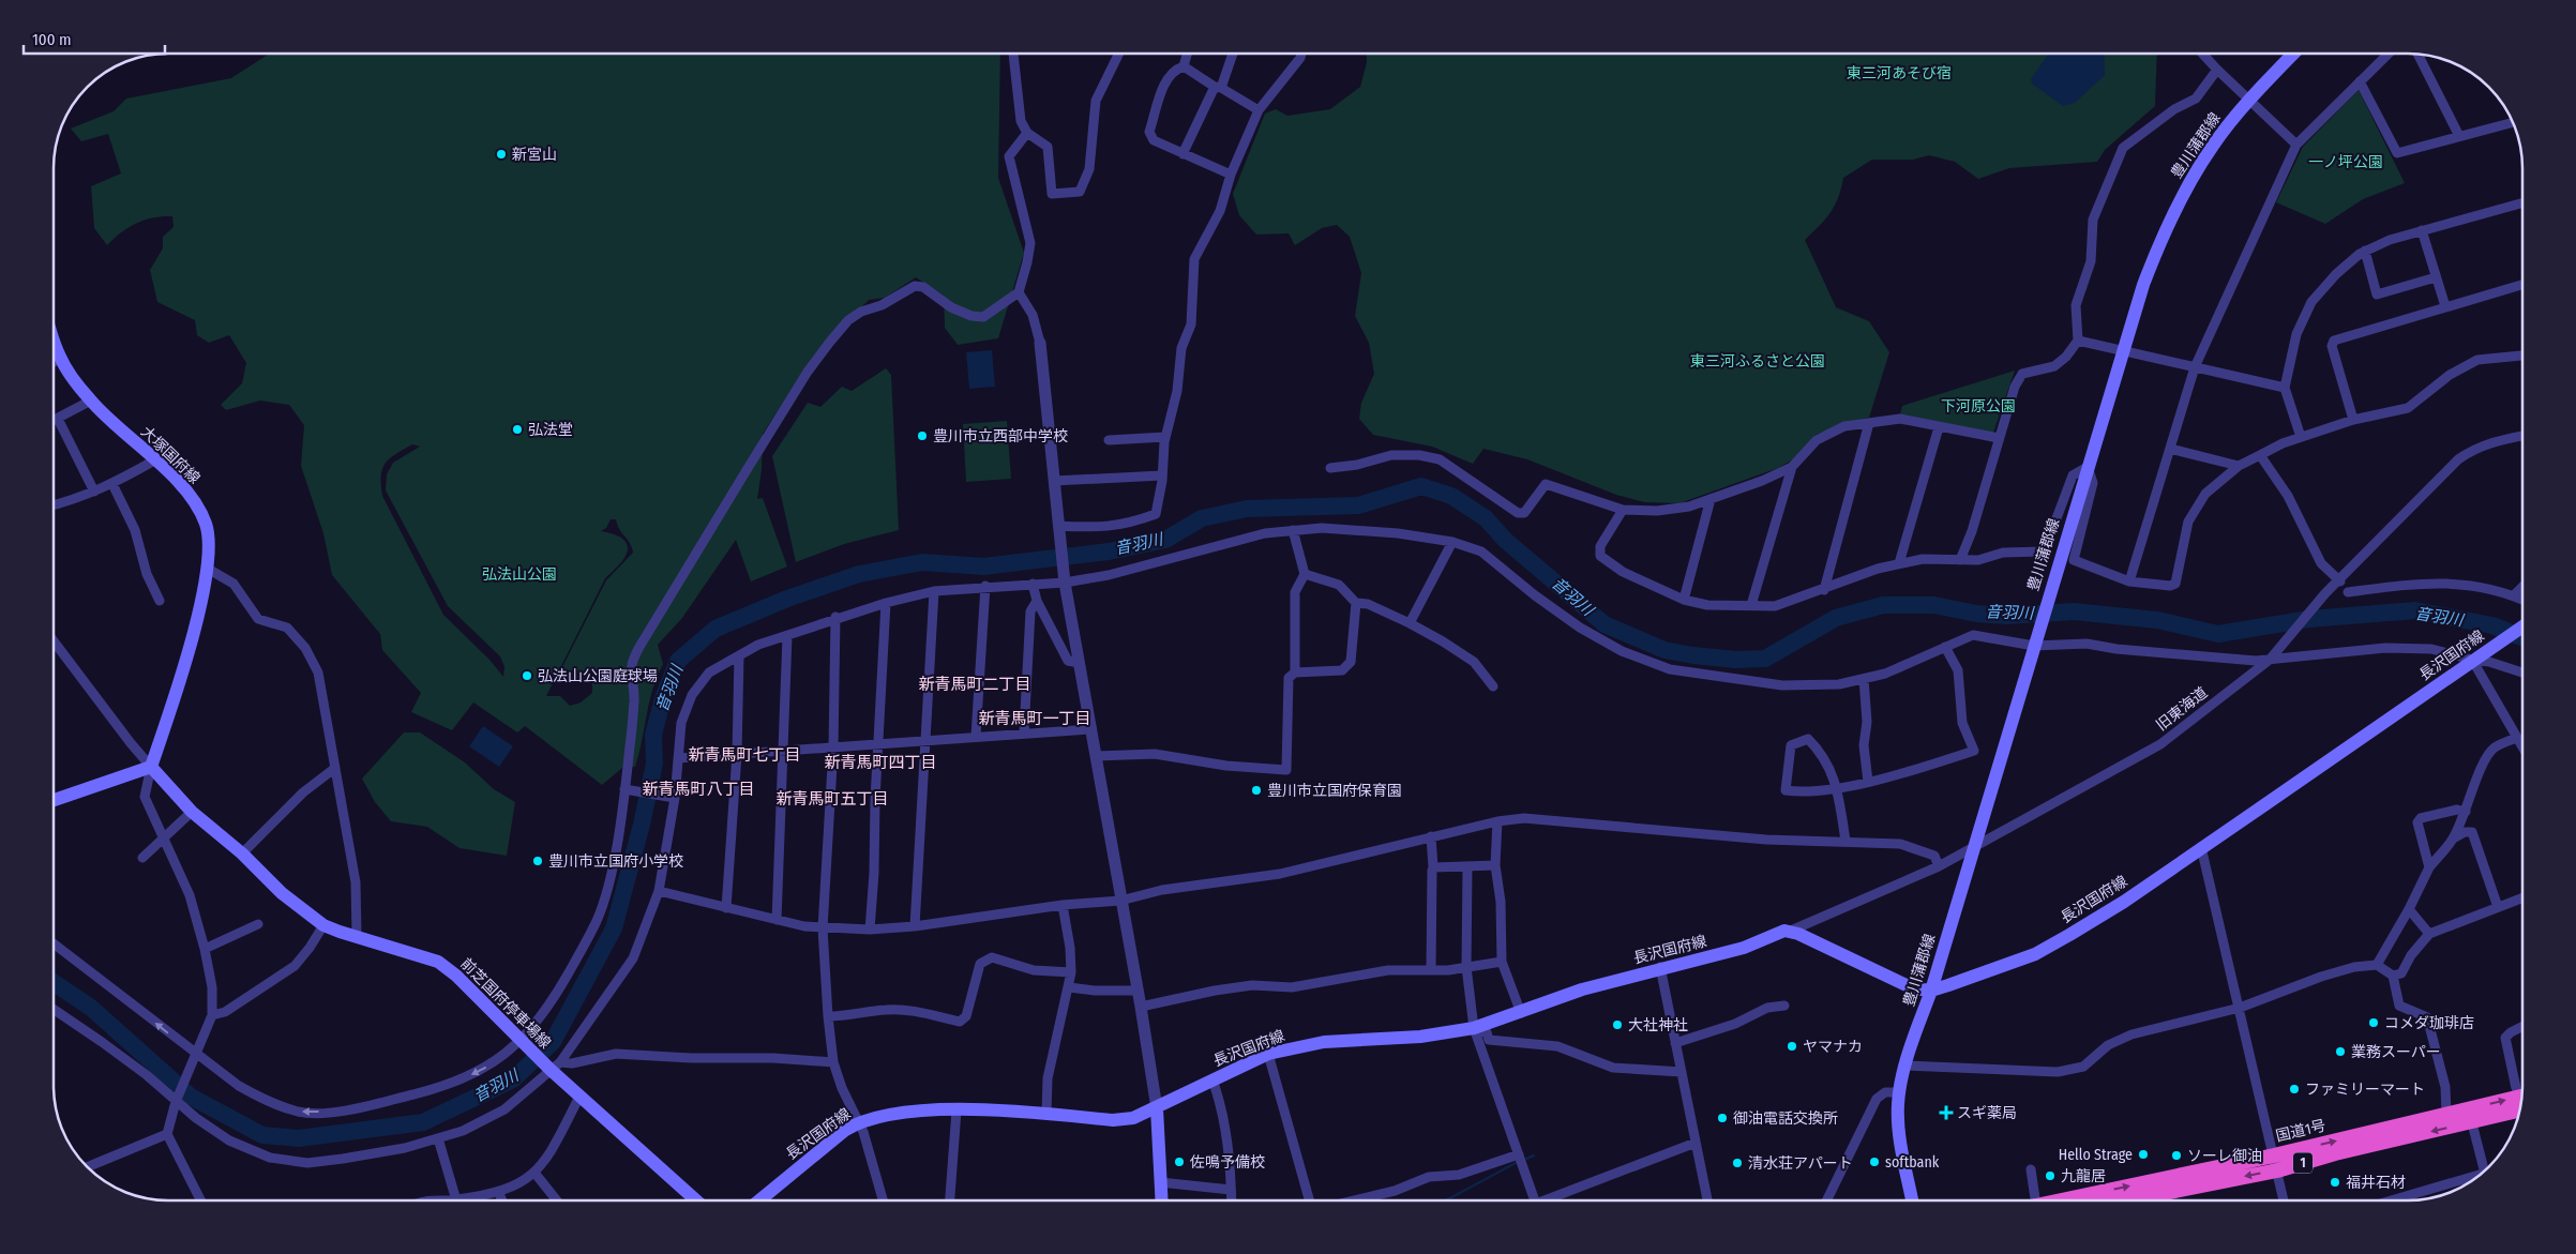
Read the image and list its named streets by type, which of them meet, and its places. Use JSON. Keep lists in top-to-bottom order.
{
  "streets": {
    "highway": ["国道1号", "1"],
    "main road": [
      "豊川蒲郡線",
      "大塚国府線",
      "長沢国府線",
      "前芝国府停車場線"
    ],
    "street": ["旧東海道"]
  },
  "crossings": [
    ["豊川蒲郡線", "長沢国府線"],
    ["豊川蒲郡線", "旧東海道"],
    ["大塚国府線", "前芝国府停車場線"],
    ["長沢国府線", "旧東海道"]
  ],
  "districts": [
    "新青馬町二丁目",
    "新青馬町一丁目",
    "新青馬町七丁目",
    "新青馬町四丁目",
    "新青馬町八丁目",
    "新青馬町五丁目"
  ],
  "water": ["音羽川"],
  "parks": [
    "東三河あそび宿",
    "一ノ坪公園",
    "東三河ふるさと公園",
    "下河原公園",
    "弘法山公園"
  ],
  "places": {
    "other": [
      "新宮山",
      "弘法堂",
      "豊川市立西部中学校",
      "弘法山公園庭球場",
      "豊川市立国府保育園",
      "豊川市立国府小学校",
      "コメダ珈琲店",
      "大社神社",
      "ヤマナカ",
      "業務スーパー",
      "ファミリーマート",
      "御油電話交換所",
      "Hello Strage",
      "ソーレ御油",
      "佐鳴予備校",
      "softbank",
      "清水荘アパート",
      "九龍居",
      "福井石材"
    ],
    "health": ["スギ薬局"]
  },
  "scale_bar": "100 m"
}
